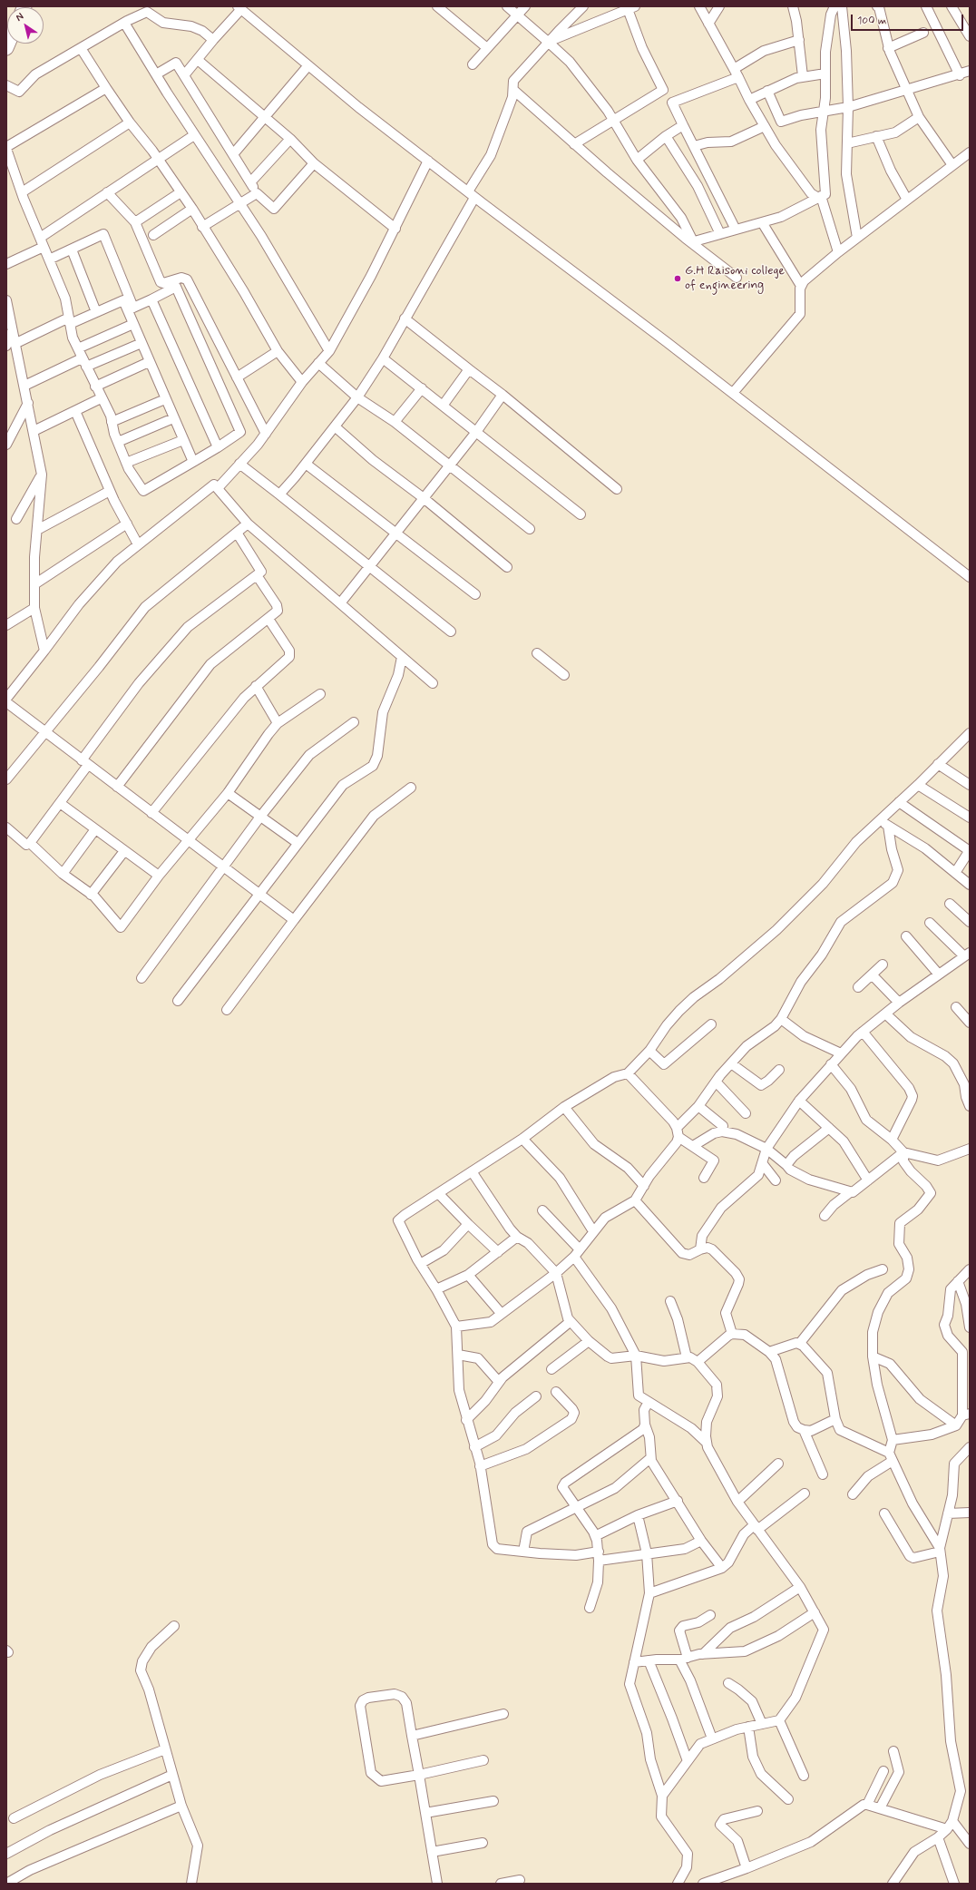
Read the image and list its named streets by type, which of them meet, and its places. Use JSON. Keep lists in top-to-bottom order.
{
  "places": ["G.H Raisoni college of engineering"],
  "scale_bar": "100 m",
  "north": "top left"
}
